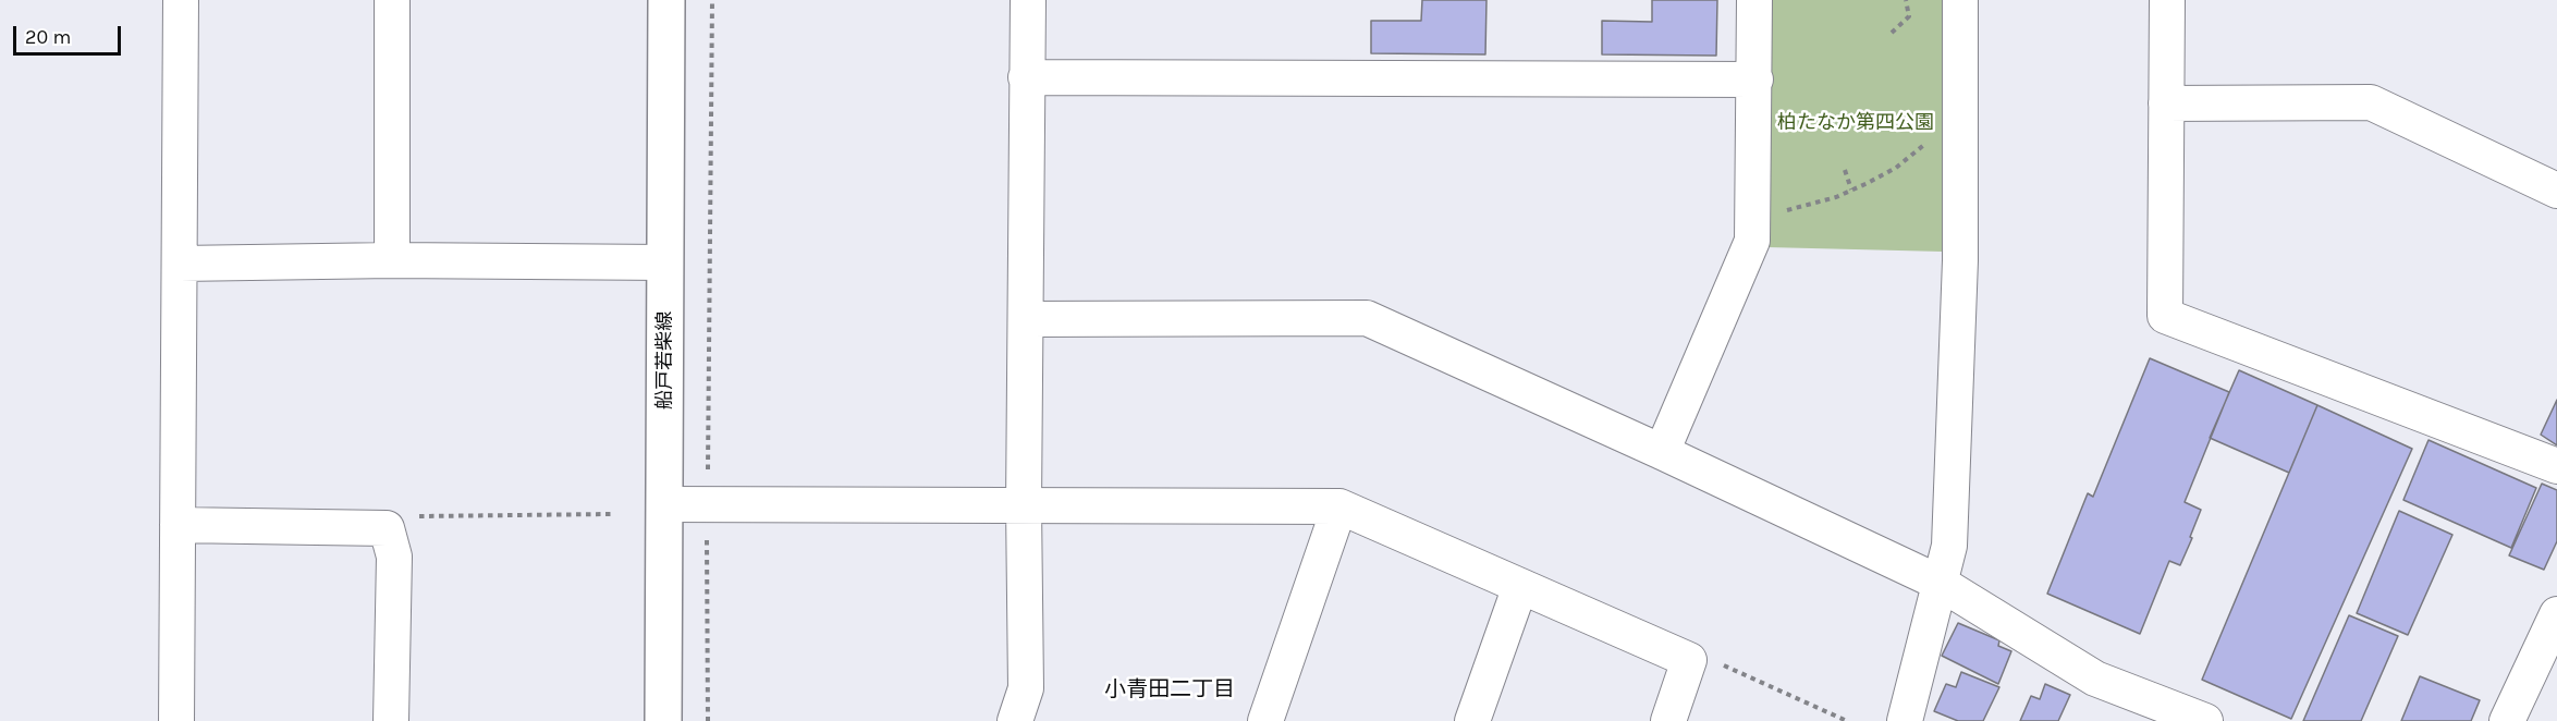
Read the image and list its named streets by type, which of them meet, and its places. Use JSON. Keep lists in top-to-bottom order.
{
  "streets": {
    "street": ["船戸若柴線"]
  },
  "districts": ["小青田二丁目"],
  "parks": ["柏たなか第四公園"],
  "scale_bar": "20 m"
}
